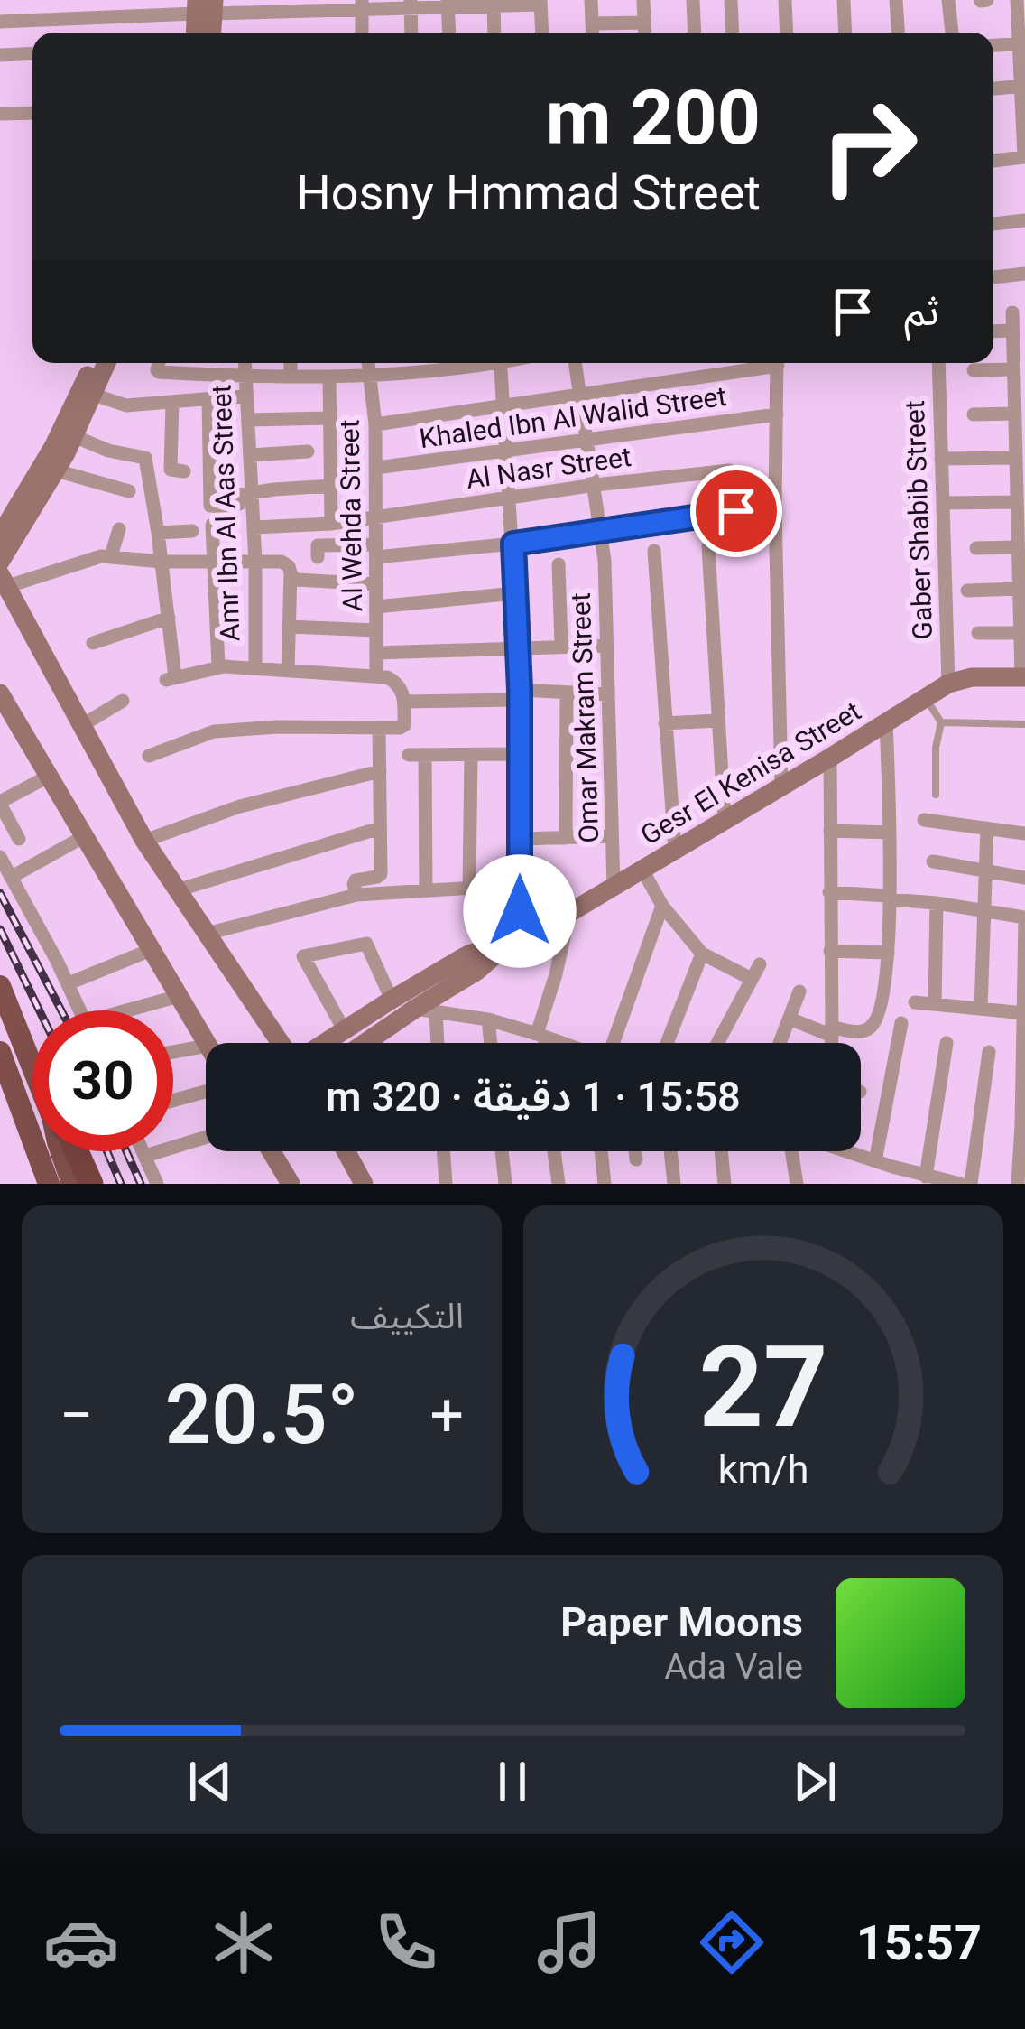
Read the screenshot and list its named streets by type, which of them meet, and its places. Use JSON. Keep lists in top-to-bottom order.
{
  "streets": {
    "main road": ["Gesr El Kenisa Street"],
    "street": [
      "Khaled Ibn Al Walid Street",
      "Al Nasr Street",
      "Amr Ibn Al Aas Street",
      "Al Wehda Street",
      "Gaber Shabib Street",
      "Omar Makram Street"
    ]
  },
  "crossings": [
    ["Khaled Ibn Al Walid Street", "Al Wehda Street"],
    ["Khaled Ibn Al Walid Street", "Omar Makram Street"],
    ["Al Nasr Street", "Amr Ibn Al Aas Street"],
    ["Al Nasr Street", "Al Wehda Street"],
    ["Al Nasr Street", "Omar Makram Street"],
    ["Gaber Shabib Street", "Gesr El Kenisa Street"],
    ["Omar Makram Street", "Gesr El Kenisa Street"]
  ],
  "page": {
    "turn": ["200 m", "Hosny Hmmad Street"],
    "then": "ثم",
    "limit": "30",
    "trip": "15:58 · 1 دقيقة · 320 m",
    "tile": "التكييف",
    "heat": ["−", "20.5°", "+"],
    "song": ["Paper Moons", "Ada Vale"],
    "tabs": "15:57",
    "gauge": ["27", "km/h"]
  }
}
